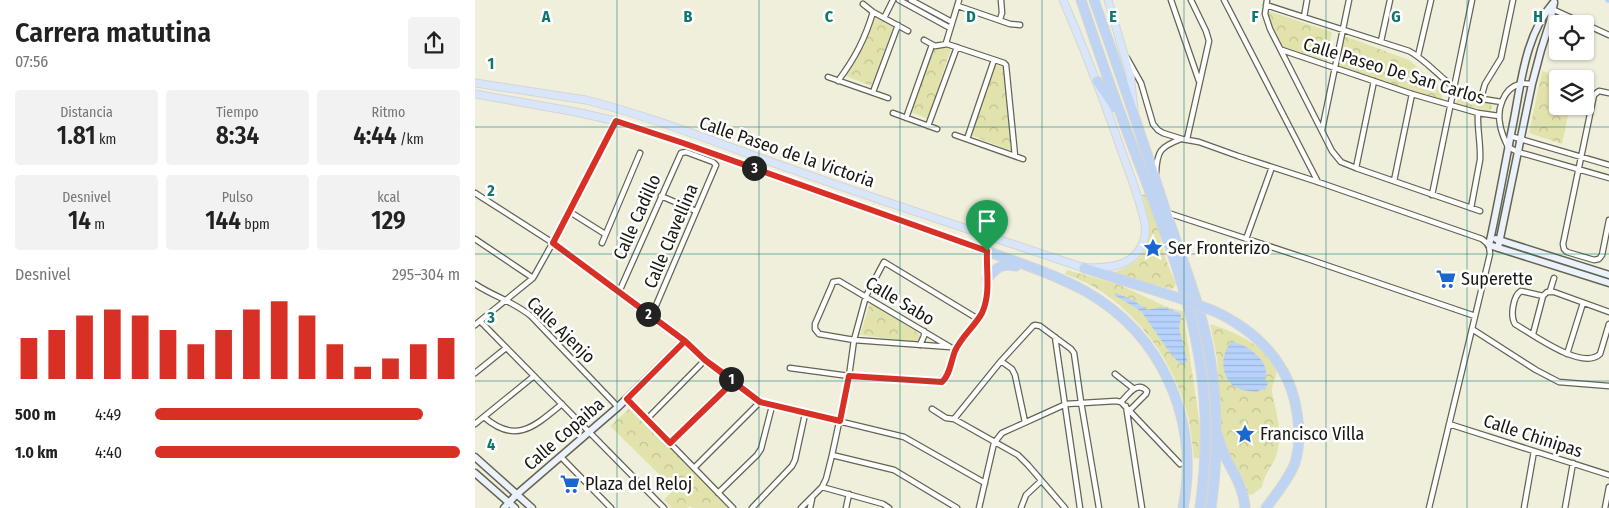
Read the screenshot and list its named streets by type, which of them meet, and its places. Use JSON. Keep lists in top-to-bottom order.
{
  "streets": {
    "main road": ["Calle Paseo de la Victoria"],
    "street": [
      "Calle Paseo De San Carlos",
      "Calle Cadillo",
      "Calle Clavellina",
      "Calle Sabo",
      "Calle Ajenjo",
      "Calle Copaiba",
      "Calle Chinipas"
    ]
  },
  "crossings": [
    ["Calle Cadillo", "Calle Clavellina"],
    ["Calle Ajenjo", "Calle Copaiba"]
  ],
  "places": {
    "place": ["Ser Fronterizo", "Francisco Villa"],
    "supermarket": ["Superette", "Plaza del Reloj"]
  },
  "page": {
    "heading": ["Carrera matutina", "07:56"],
    "stats": [
      ["Distancia", "1.81 km"],
      ["Tiempo", "8:34"],
      ["Ritmo", "4:44 /km"],
      ["Desnivel", "14 m"],
      ["Pulso", "144 bpm"],
      ["kcal", "129"]
    ],
    "pins": ["3", "2", "1"],
    "chart": ["Desnivel", "295–304 m"],
    "list": [
      {
        "name": "500 m",
        "note": "4:49"
      },
      {
        "name": "1.0 km",
        "note": "4:40"
      }
    ]
  },
  "grid": {
    "columns": [
      "A",
      "B",
      "C",
      "D",
      "E",
      "F",
      "G",
      "H"
    ],
    "rows": [
      "1",
      "2",
      "3",
      "4"
    ]
  }
}
